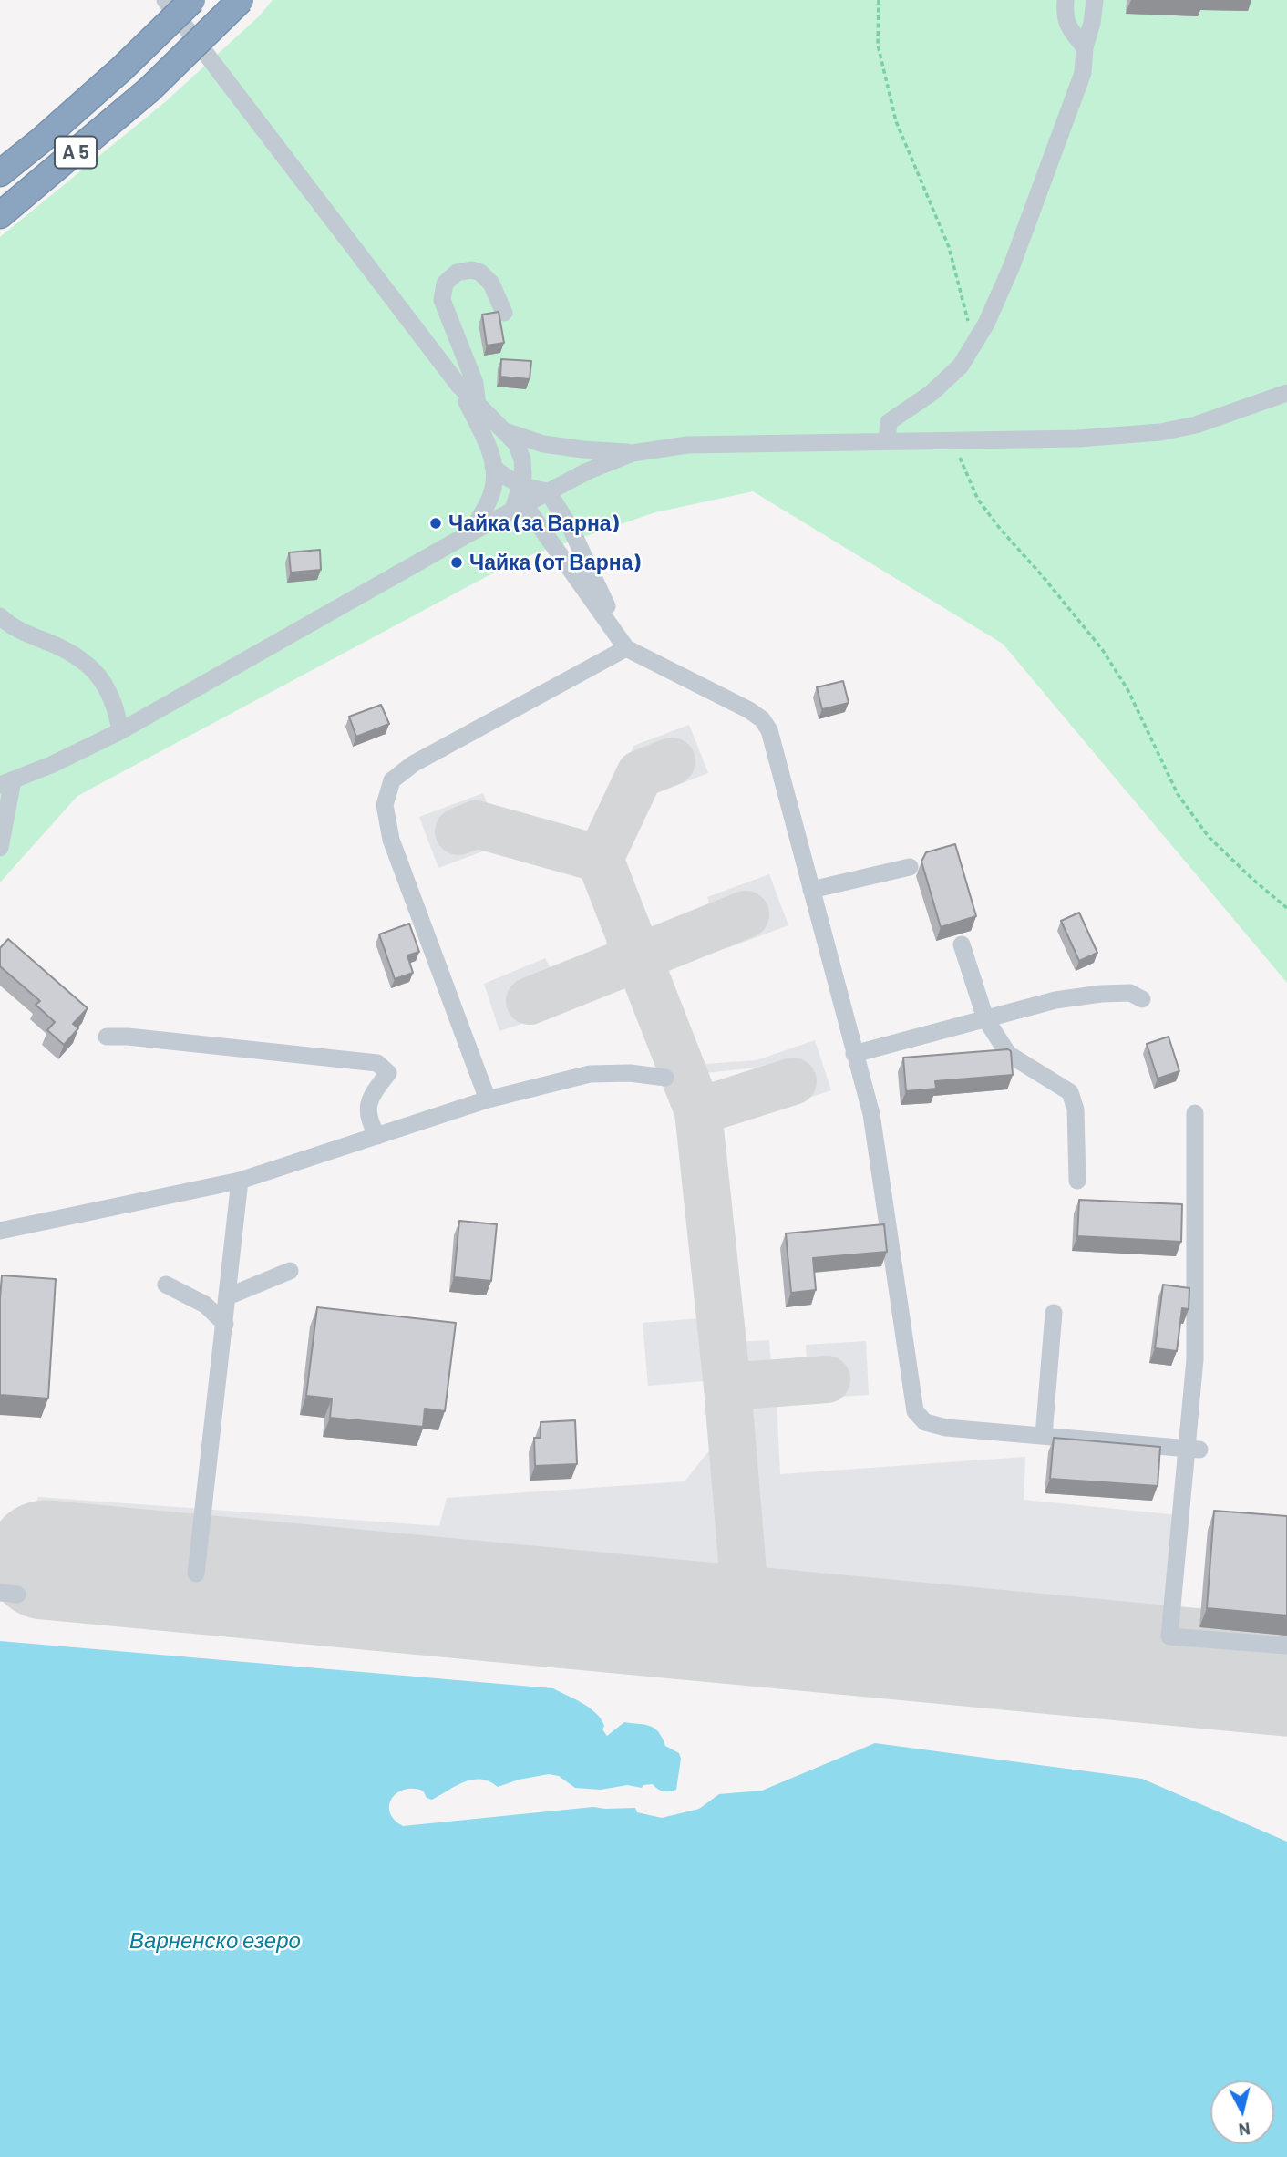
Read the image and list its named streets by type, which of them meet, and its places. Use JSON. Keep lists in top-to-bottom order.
{
  "streets": {
    "highway": ["A 5"]
  },
  "water": ["Варненско езеро"],
  "places": ["Чайка (за Варна)", "Чайка (от Варна)"],
  "north": "bottom"
}
